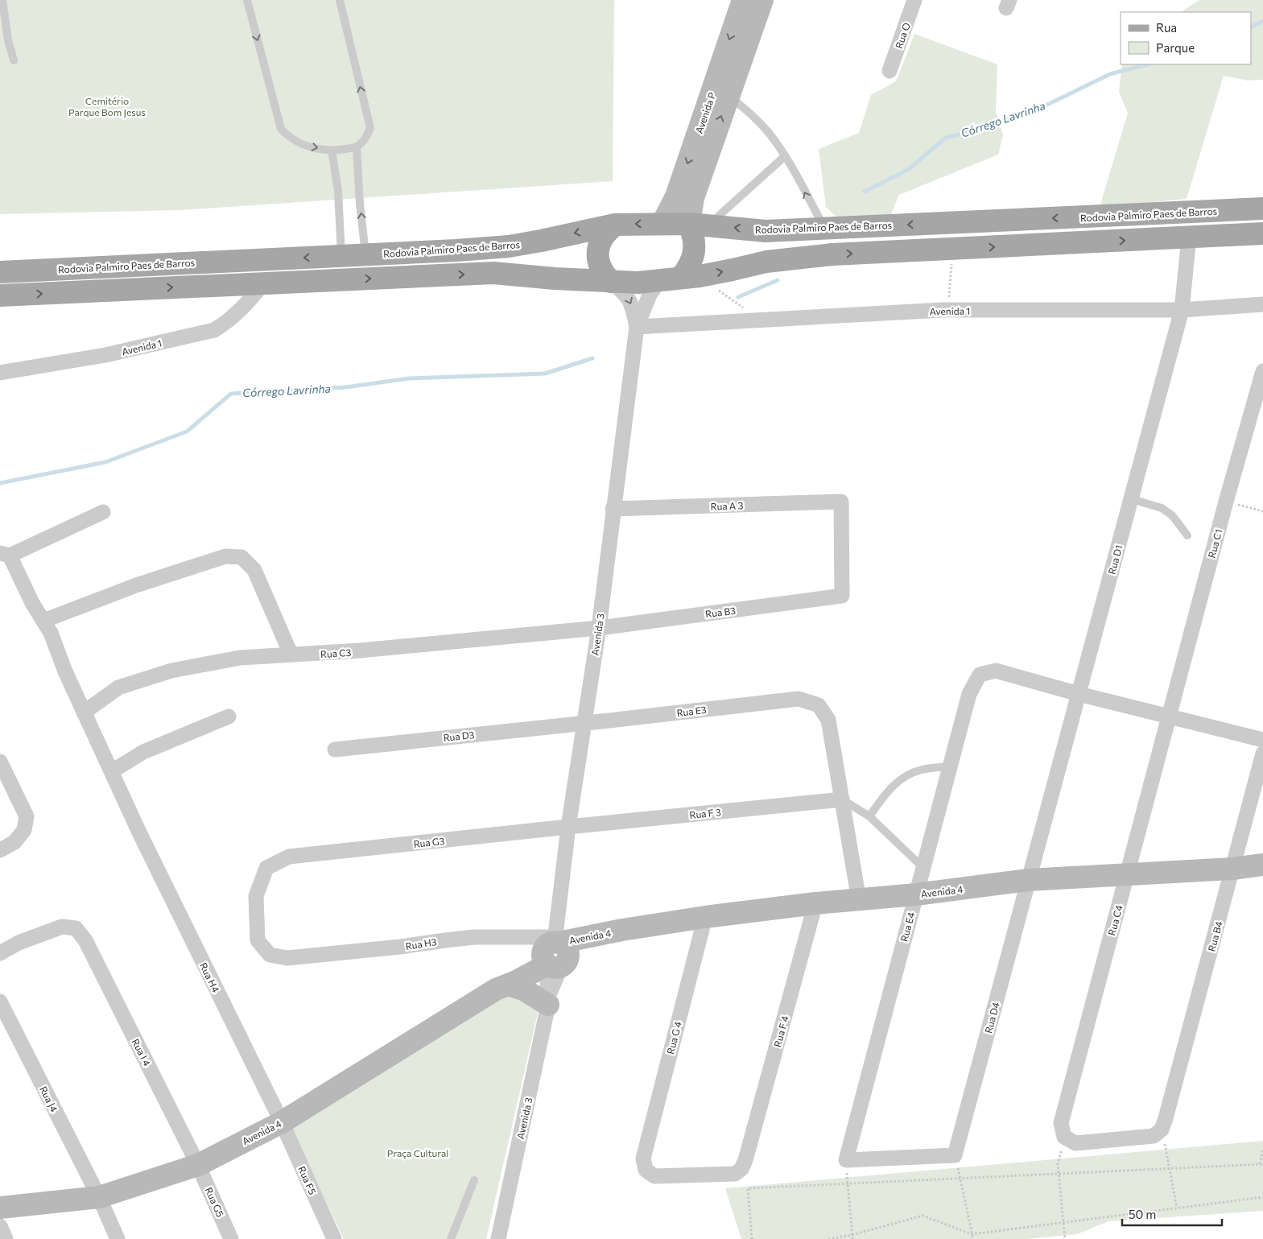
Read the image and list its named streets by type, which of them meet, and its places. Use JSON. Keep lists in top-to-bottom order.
{
  "streets": {
    "main road": ["Rodovia Palmiro Paes de Barros"],
    "street": [
      "Rua O",
      "Avenida P",
      "Avenida 1",
      "Rua A 3",
      "Rua C1",
      "Rua D1",
      "Rua B3",
      "Avenida 3",
      "Rua C3",
      "Rua E3",
      "Rua D3",
      "Rua F 3",
      "Rua G3",
      "Avenida 4",
      "Rua C4",
      "Rua E4",
      "Rua B4",
      "Rua H3",
      "Rua H4",
      "Rua D4",
      "Rua F 4",
      "Rua G 4",
      "Rua I 4",
      "Rua J4",
      "Rua F5",
      "Rua G5"
    ]
  },
  "crossings": [
    ["Avenida P", "Rodovia Palmiro Paes de Barros"],
    ["Avenida 1", "Rua D1"],
    ["Avenida 1", "Avenida 3"],
    ["Rua A 3", "Rua B3"],
    ["Rua A 3", "Avenida 3"],
    ["Rua C1", "Rua C4"],
    ["Rua C1", "Rua E4"],
    ["Rua D1", "Avenida 4"],
    ["Rua D1", "Rua E4"],
    ["Rua D1", "Rua D4"],
    ["Rua B3", "Avenida 3"],
    ["Rua B3", "Rua C3"],
    ["Avenida 3", "Rua C3"],
    ["Avenida 3", "Rua E3"],
    ["Avenida 3", "Rua D3"],
    ["Avenida 3", "Rua F 3"],
    ["Avenida 3", "Rua G3"],
    ["Avenida 3", "Avenida 4"],
    ["Avenida 3", "Rua H3"],
    ["Rua C3", "Rua H4"],
    ["Rua E3", "Rua D3"],
    ["Rua E3", "Rua F 3"],
    ["Rua F 3", "Rua G3"],
    ["Rua G3", "Rua H3"],
    ["Avenida 4", "Rua C4"],
    ["Avenida 4", "Rua E4"],
    ["Avenida 4", "Rua B4"],
    ["Avenida 4", "Rua H3"],
    ["Avenida 4", "Rua H4"],
    ["Avenida 4", "Rua D4"],
    ["Avenida 4", "Rua F 4"],
    ["Avenida 4", "Rua G 4"],
    ["Avenida 4", "Rua I 4"],
    ["Avenida 4", "Rua J4"],
    ["Avenida 4", "Rua F5"],
    ["Avenida 4", "Rua G5"],
    ["Rua C4", "Rua E4"],
    ["Rua H4", "Rua F5"],
    ["Rua F 4", "Rua G 4"],
    ["Rua I 4", "Rua G5"]
  ],
  "water": ["Córrego Lavrinha"],
  "parks": ["Cemitério Parque Bom Jesus", "Praça Cultural"],
  "legend": ["Rua", "Parque"],
  "scale_bar": "50 m"
}
